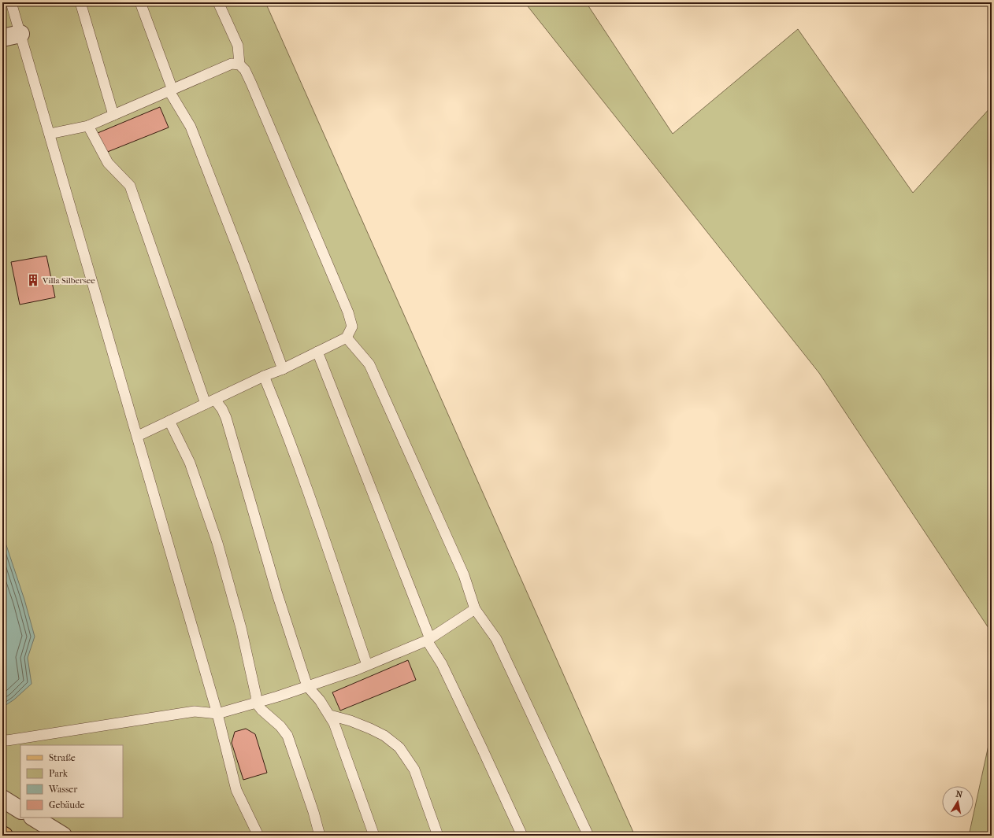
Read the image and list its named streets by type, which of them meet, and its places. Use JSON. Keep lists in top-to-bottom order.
{
  "places": {
    "building": ["Villa Silbersee"]
  },
  "legend": [
    "Straße",
    "Park",
    "Wasser",
    "Gebäude"
  ],
  "north": "top"
}
